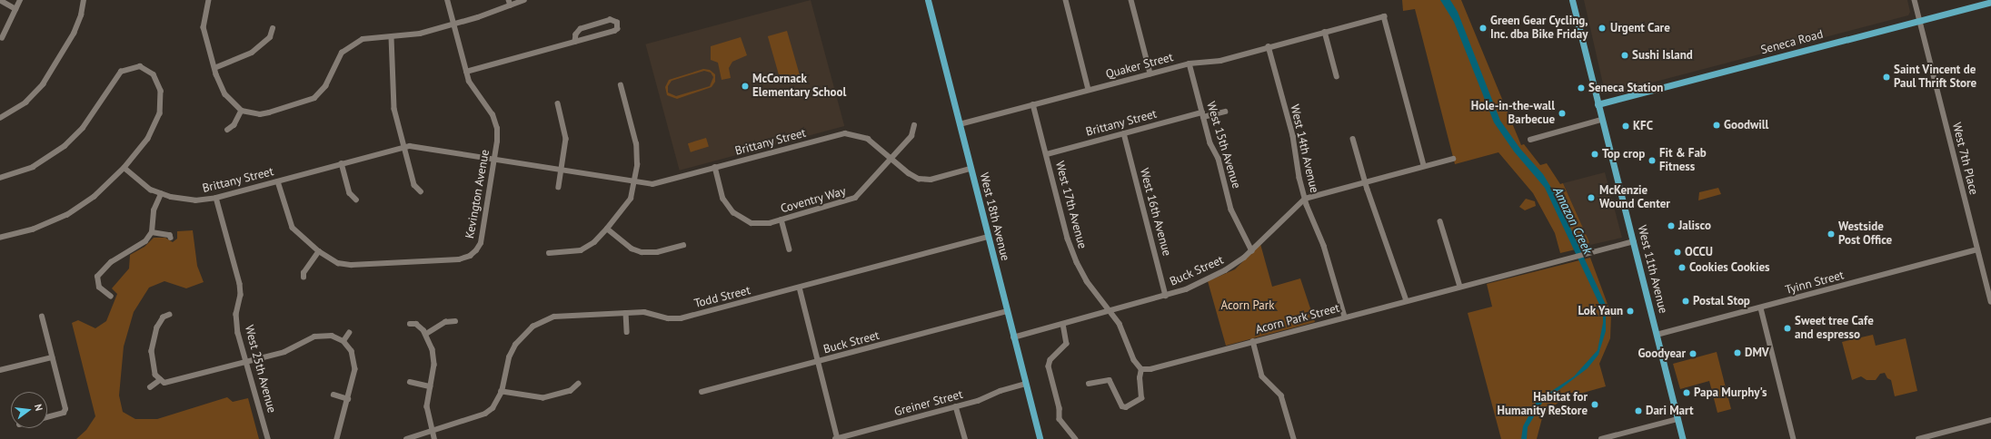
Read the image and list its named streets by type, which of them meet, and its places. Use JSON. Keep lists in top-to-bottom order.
{
  "streets": {
    "main road": ["Seneca Road", "West 18th Avenue", "West 11th Avenue"],
    "street": [
      "Quaker Street",
      "Brittany Street",
      "West 15th Avenue",
      "West 14th Avenue",
      "West 7th Place",
      "Kevington Avenue",
      "Coventry Way",
      "West 17th Avenue",
      "West 16th Avenue",
      "Buck Street",
      "Tyinn Street",
      "Todd Street",
      "Acorn Park Street",
      "West 25th Avenue",
      "Greiner Street"
    ]
  },
  "crossings": [
    ["Seneca Road", "West 7th Place"],
    ["Seneca Road", "West 11th Avenue"],
    ["Quaker Street", "West 15th Avenue"],
    ["Quaker Street", "West 14th Avenue"],
    ["Quaker Street", "West 17th Avenue"],
    ["Quaker Street", "West 18th Avenue"],
    ["Quaker Street", "Buck Street"],
    ["Brittany Street", "West 15th Avenue"],
    ["Brittany Street", "Kevington Avenue"],
    ["Brittany Street", "Coventry Way"],
    ["Brittany Street", "West 17th Avenue"],
    ["Brittany Street", "West 16th Avenue"],
    ["Brittany Street", "West 18th Avenue"],
    ["Brittany Street", "West 25th Avenue"],
    ["West 15th Avenue", "Buck Street"],
    ["West 14th Avenue", "Buck Street"],
    ["West 14th Avenue", "Acorn Park Street"],
    ["West 7th Place", "Tyinn Street"],
    ["West 17th Avenue", "Buck Street"],
    ["West 17th Avenue", "Acorn Park Street"],
    ["West 16th Avenue", "Buck Street"],
    ["West 18th Avenue", "Buck Street"],
    ["West 18th Avenue", "Todd Street"],
    ["West 18th Avenue", "Greiner Street"],
    ["West 11th Avenue", "Tyinn Street"],
    ["West 11th Avenue", "Acorn Park Street"]
  ],
  "water": ["Amazon Creek"],
  "parks": ["Acorn Park"],
  "places": [
    "Green Gear Cycling, Inc. dba Bike Friday",
    "Urgent Care",
    "Sushi Island",
    "Saint Vincent de Paul Thrift Store",
    "McCornack Elementary School",
    "Seneca Station",
    "Hole-in-the-wall Barbecue",
    "Goodwill",
    "KFC",
    "Top crop",
    "Fit & Fab Fitness",
    "McKenzie Wound Center",
    "Jalisco",
    "Westside Post Office",
    "OCCU",
    "Cookies Cookies",
    "Postal Stop",
    "Lok Yaun",
    "Sweet tree Cafe and espresso",
    "DMV",
    "Goodyear",
    "Papa Murphy's",
    "Habitat for Humanity ReStore",
    "Dari Mart"
  ],
  "north": "right"
}
